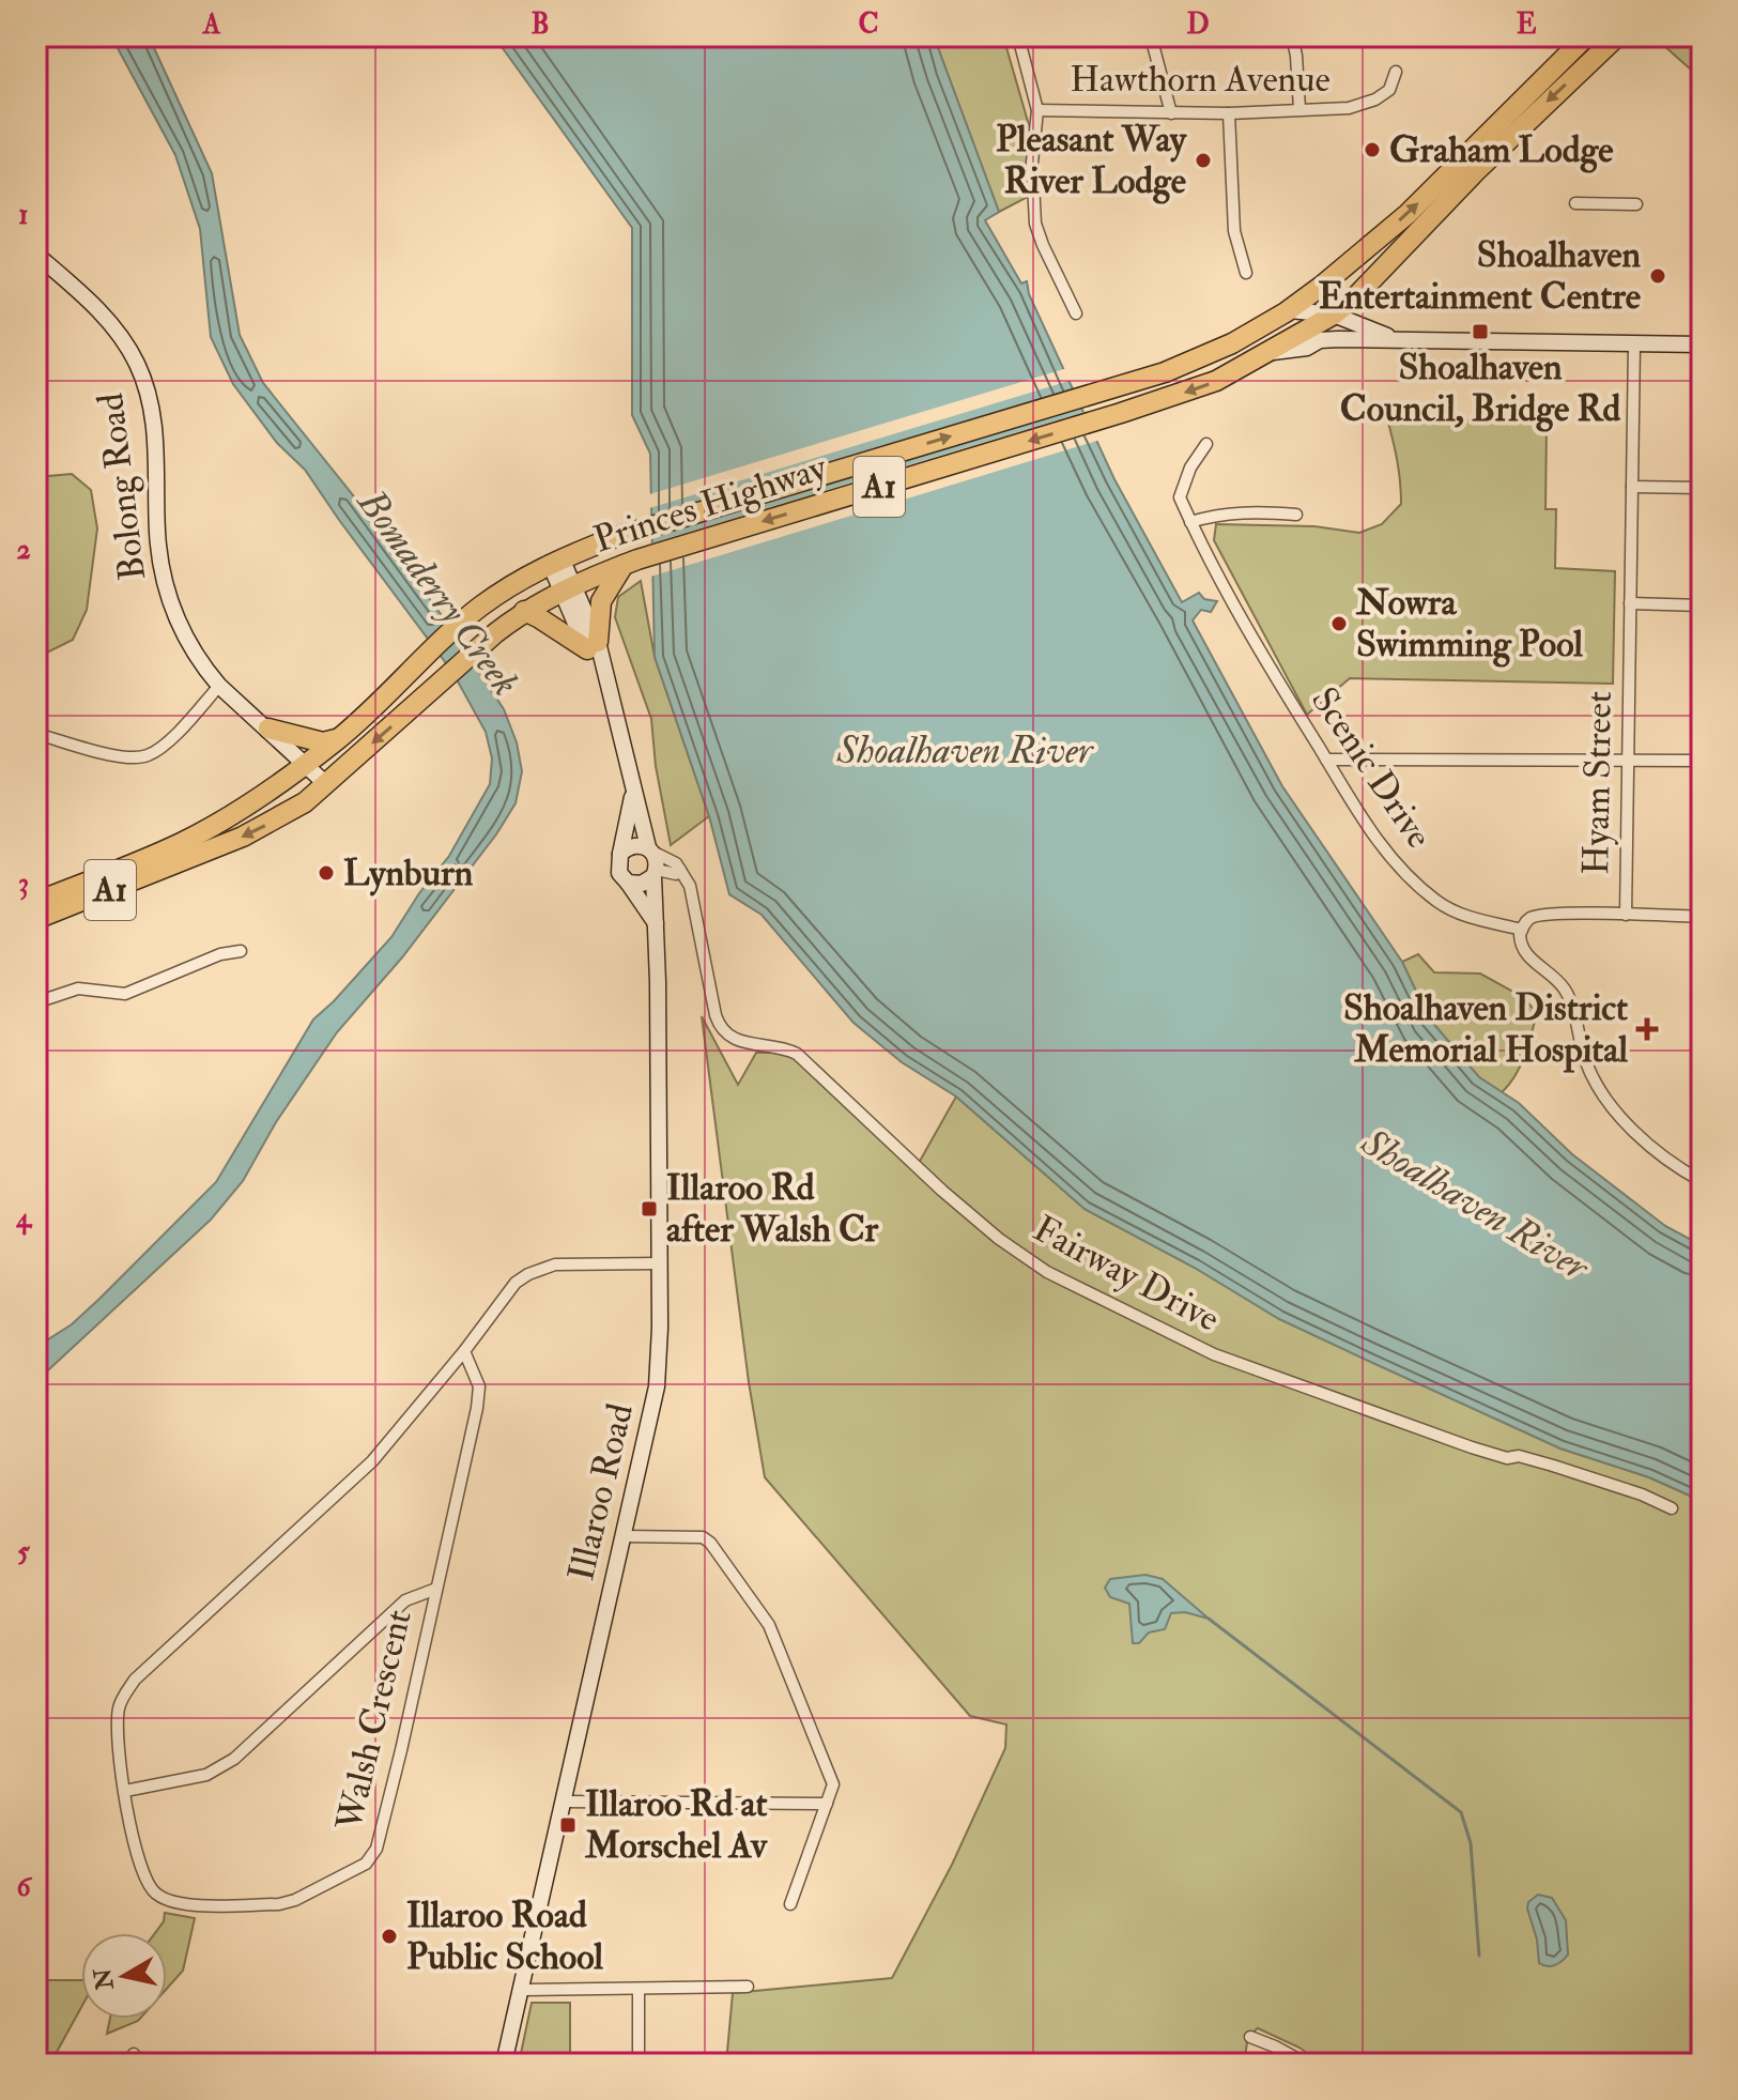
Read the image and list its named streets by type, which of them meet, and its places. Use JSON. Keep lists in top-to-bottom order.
{
  "streets": {
    "highway": ["A1", "Princes Highway"],
    "main road": ["Bolong Road", "Illaroo Road"],
    "street": [
      "Hawthorn Avenue",
      "Scenic Drive",
      "Hyam Street",
      "Fairway Drive",
      "Walsh Crescent"
    ]
  },
  "crossings": [
    ["Bolong Road", "Princes Highway"],
    ["Princes Highway", "Illaroo Road"],
    ["Illaroo Road", "Walsh Crescent"]
  ],
  "water": ["Bomaderry Creek", "Shoalhaven River"],
  "places": {
    "other": [
      "Graham Lodge",
      "Pleasant Way River Lodge",
      "Shoalhaven Entertainment Centre",
      "Nowra Swimming Pool",
      "Lynburn",
      "Illaroo Road Public School"
    ],
    "transit": ["Shoalhaven Council, Bridge Rd", "Illaroo Rd after Walsh Cr", "Illaroo Rd at Morschel Av"],
    "health": ["Shoalhaven District Memorial Hospital"]
  },
  "north": "left",
  "grid": {
    "columns": [
      "A",
      "B",
      "C",
      "D",
      "E"
    ],
    "rows": [
      "1",
      "2",
      "3",
      "4",
      "5",
      "6"
    ]
  }
}
